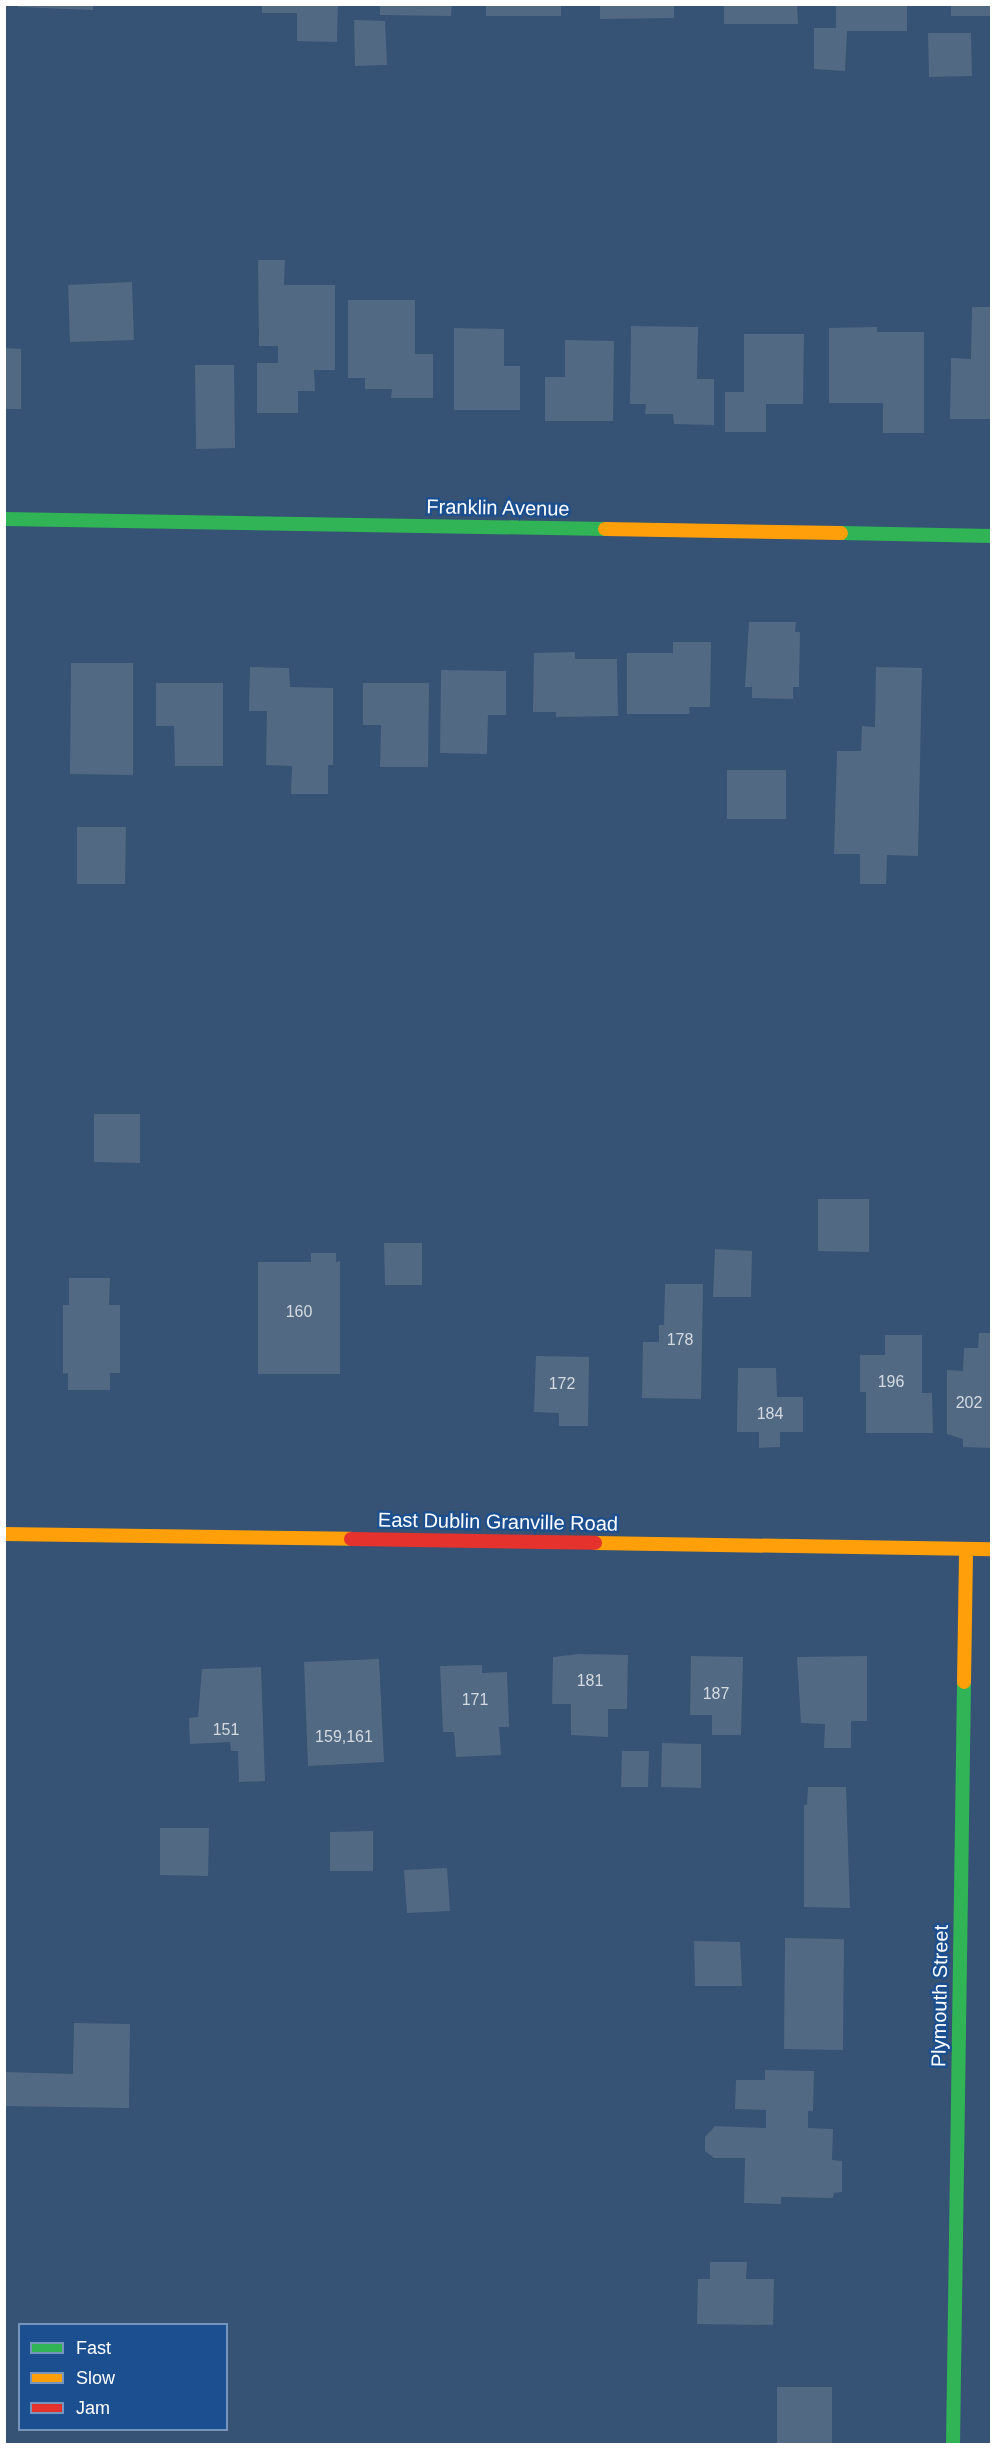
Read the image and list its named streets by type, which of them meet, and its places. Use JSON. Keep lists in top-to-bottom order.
{
  "streets": {
    "street": ["Franklin Avenue", "East Dublin Granville Road", "Plymouth Street"]
  },
  "crossings": [
    ["East Dublin Granville Road", "Plymouth Street"]
  ],
  "house_numbers": [
    "160",
    "178",
    "196",
    "172",
    "202",
    "184",
    "181",
    "187",
    "171",
    "151",
    "159,161"
  ],
  "legend": ["Fast", "Slow", "Jam"]
}
